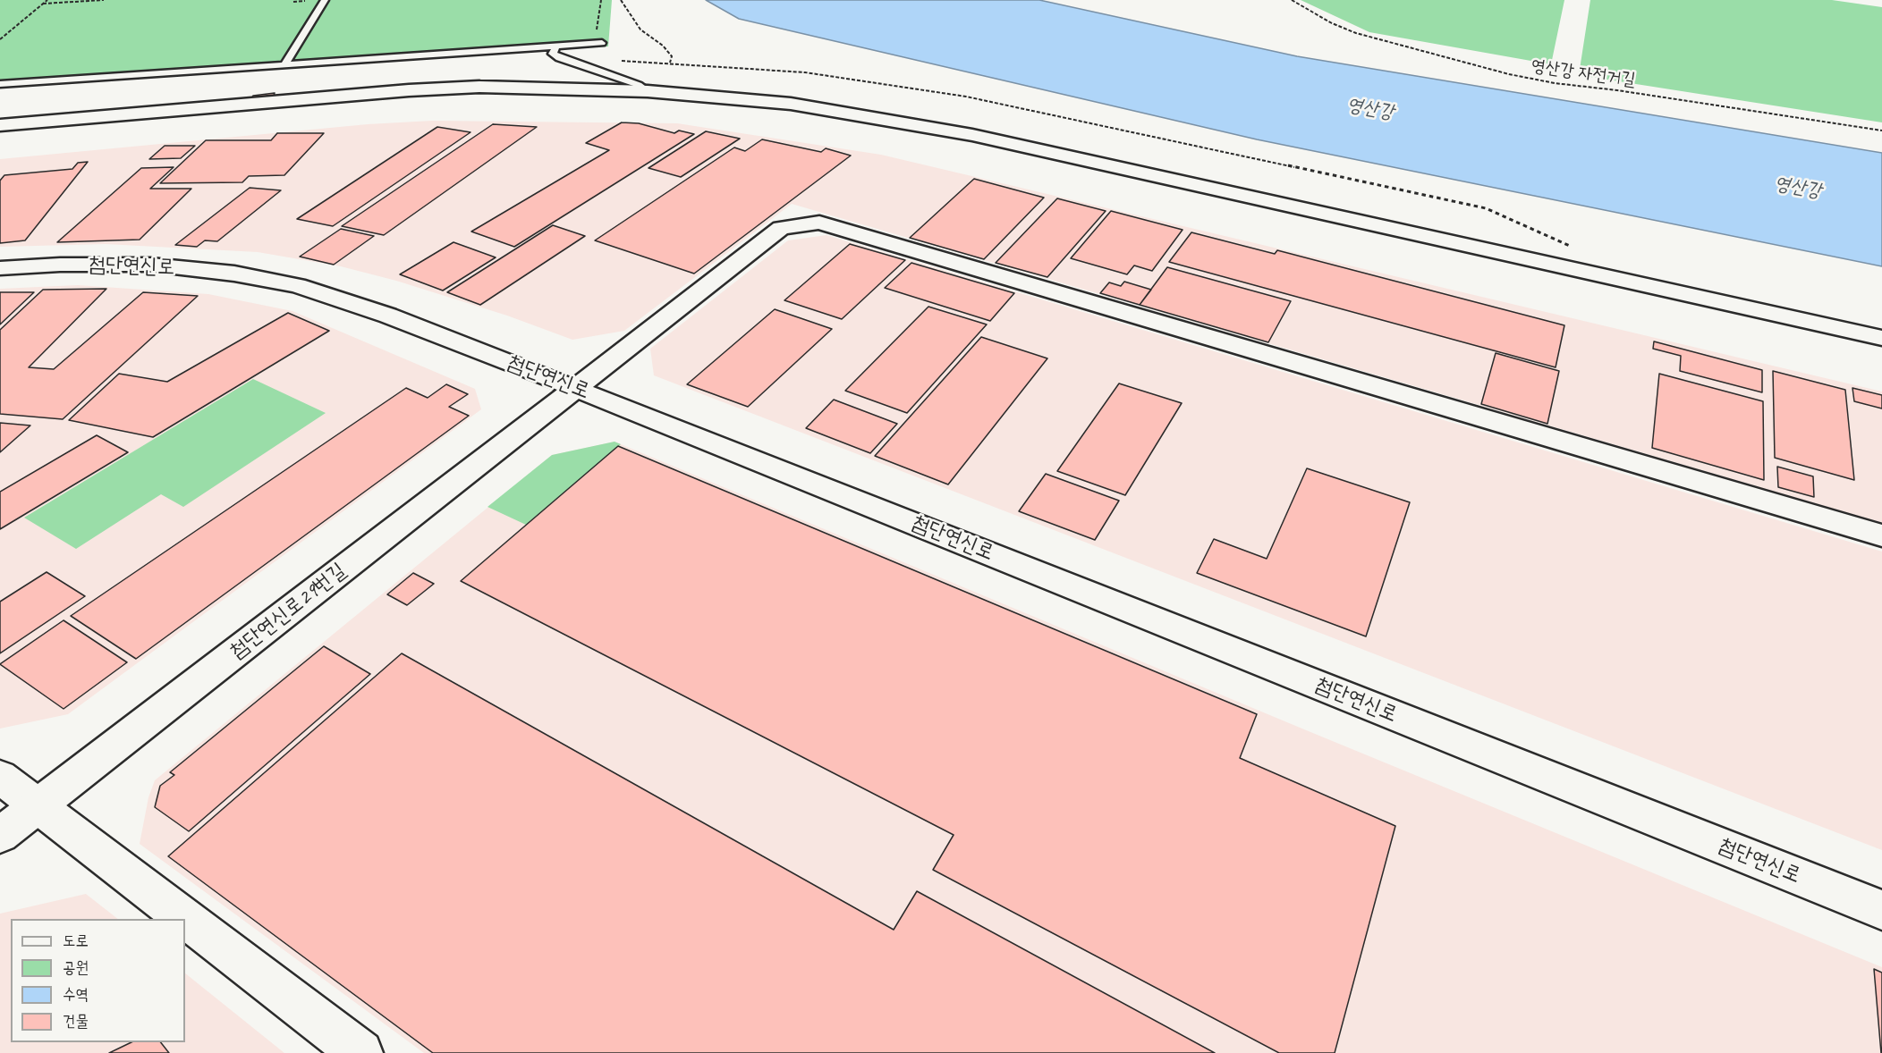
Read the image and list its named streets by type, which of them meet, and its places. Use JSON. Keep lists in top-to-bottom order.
{
  "streets": {
    "street": ["첨단연신로", "첨단연신로29번길"],
    "path": ["영산강 자전거길"]
  },
  "crossings": [
    ["첨단연신로", "첨단연신로29번길"]
  ],
  "water": ["영산강"],
  "legend": [
    "도로",
    "공원",
    "수역",
    "건물"
  ]
}
